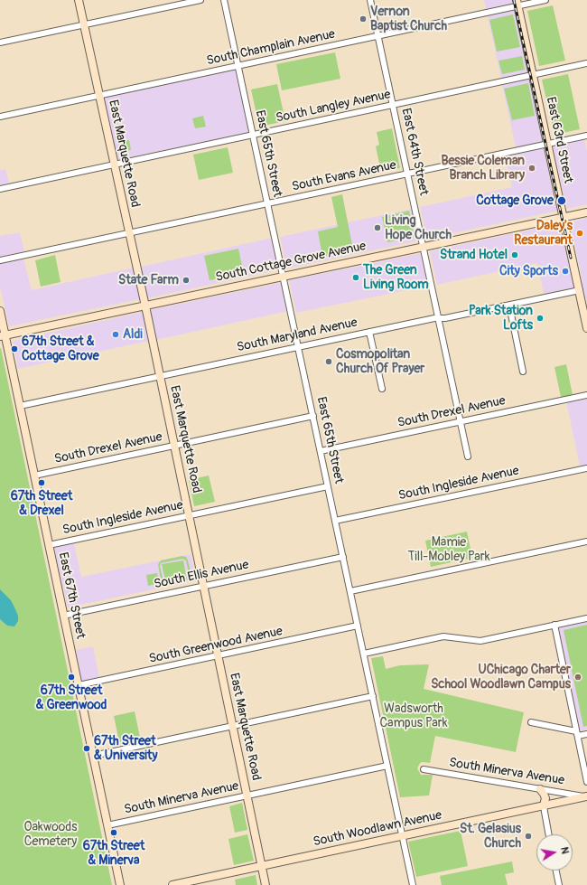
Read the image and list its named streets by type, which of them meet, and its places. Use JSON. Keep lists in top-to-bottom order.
{
  "streets": {
    "street": [
      "South Champlain Avenue",
      "South Langley Avenue",
      "East 63rd Street",
      "East 64th Street",
      "East Marquette Road",
      "East 65th Street",
      "South Evans Avenue",
      "South Cottage Grove Avenue",
      "South Maryland Avenue",
      "South Drexel Avenue",
      "South Ingleside Avenue",
      "South Ellis Avenue",
      "East 67th Street",
      "South Greenwood Avenue",
      "South Minerva Avenue",
      "South Woodlawn Avenue"
    ]
  },
  "crossings": [
    ["South Champlain Avenue", "East 63rd Street"],
    ["South Champlain Avenue", "East 64th Street"],
    ["South Champlain Avenue", "East Marquette Road"],
    ["South Champlain Avenue", "East 65th Street"],
    ["South Langley Avenue", "East 63rd Street"],
    ["South Langley Avenue", "East 64th Street"],
    ["South Langley Avenue", "East Marquette Road"],
    ["South Langley Avenue", "East 65th Street"],
    ["East 63rd Street", "South Evans Avenue"],
    ["East 63rd Street", "South Cottage Grove Avenue"],
    ["East 63rd Street", "South Maryland Avenue"],
    ["East 64th Street", "South Evans Avenue"],
    ["East 64th Street", "South Cottage Grove Avenue"],
    ["East 64th Street", "South Maryland Avenue"],
    ["East 64th Street", "South Drexel Avenue"],
    ["East Marquette Road", "South Evans Avenue"],
    ["East Marquette Road", "South Cottage Grove Avenue"],
    ["East Marquette Road", "South Maryland Avenue"],
    ["East Marquette Road", "South Drexel Avenue"],
    ["East Marquette Road", "South Ingleside Avenue"],
    ["East Marquette Road", "South Ellis Avenue"],
    ["East Marquette Road", "South Greenwood Avenue"],
    ["East Marquette Road", "South Minerva Avenue"],
    ["East Marquette Road", "South Woodlawn Avenue"],
    ["East 65th Street", "South Evans Avenue"],
    ["East 65th Street", "South Cottage Grove Avenue"],
    ["East 65th Street", "South Maryland Avenue"],
    ["East 65th Street", "South Drexel Avenue"],
    ["East 65th Street", "South Ingleside Avenue"],
    ["East 65th Street", "South Ellis Avenue"],
    ["East 65th Street", "South Greenwood Avenue"],
    ["East 65th Street", "South Minerva Avenue"],
    ["East 65th Street", "South Woodlawn Avenue"],
    ["South Cottage Grove Avenue", "East 67th Street"],
    ["South Maryland Avenue", "East 67th Street"],
    ["South Drexel Avenue", "East 67th Street"],
    ["South Ingleside Avenue", "East 67th Street"],
    ["South Ellis Avenue", "East 67th Street"],
    ["East 67th Street", "South Greenwood Avenue"],
    ["East 67th Street", "South Minerva Avenue"],
    ["South Minerva Avenue", "South Woodlawn Avenue"]
  ],
  "parks": ["Mamie Till-Mobley Park", "Wadsworth Campus Park", "Oakwoods Cemetery"],
  "places": [
    "Vernon Baptist Church",
    "Bessie Coleman Branch Library",
    "Cottage Grove",
    "Living Hope Church",
    "Daley's Restaurant",
    "Strand Hotel",
    "City Sports",
    "The Green Living Room",
    "State Farm",
    "Park Station Lofts",
    "Aldi",
    "67th Street & Cottage Grove",
    "Cosmopolitan Church Of Prayer",
    "67th Street & Drexel",
    "67th Street & Greenwood",
    "UChicago Charter School Woodlawn Campus",
    "67th Street & University",
    "67th Street & Minerva",
    "St. Gelasius Church"
  ],
  "north": "right"
}
